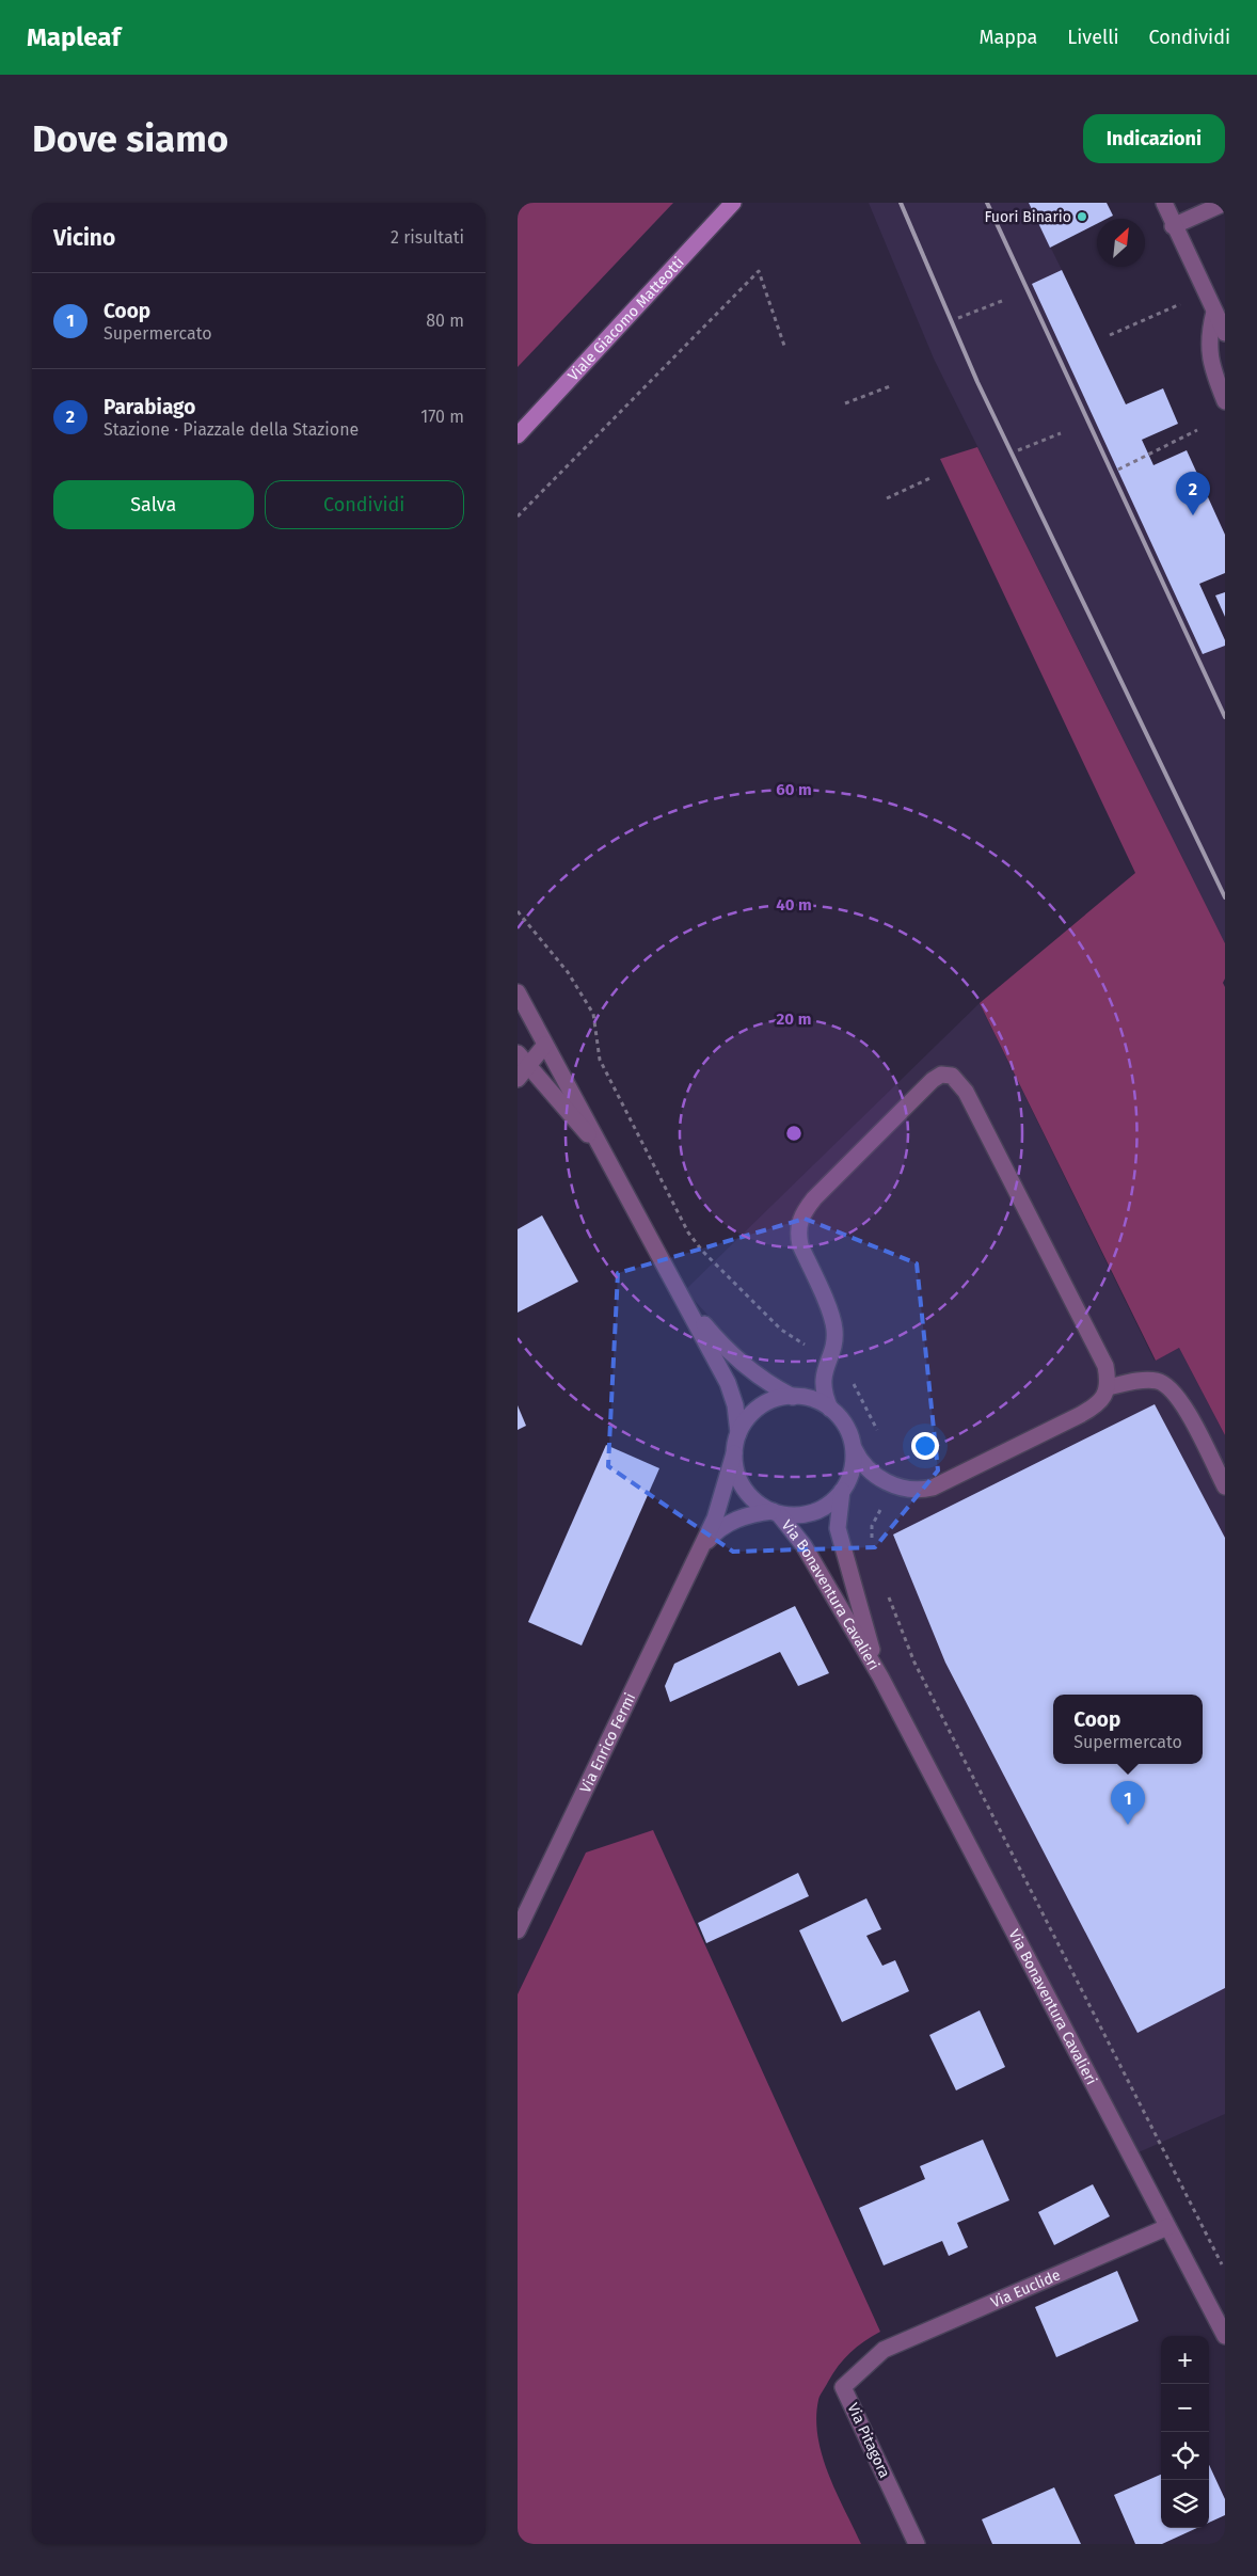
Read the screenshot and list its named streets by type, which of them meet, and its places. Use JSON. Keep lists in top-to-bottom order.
{
  "streets": {
    "street": [
      "Viale Giacomo Matteotti",
      "Via Bonaventura Cavalieri",
      "Via Enrico Fermi",
      "Via Euclide",
      "Via Pitagora"
    ]
  },
  "crossings": [
    ["Via Bonaventura Cavalieri", "Via Enrico Fermi"],
    ["Via Bonaventura Cavalieri", "Via Euclide"],
    ["Via Euclide", "Via Pitagora"]
  ],
  "places": ["Fuori Binario"],
  "north": "top right",
  "page": {
    "header": "Mapleaf",
    "nav": ["Mappa", "Livelli", "Condividi"],
    "buttons": [
      "Indicazioni",
      ["Salva", "Condividi"]
    ],
    "title": "Dove siamo",
    "heading": ["Vicino", "2 risultati"],
    "list": [
      {
        "mark": "1",
        "name": "Coop",
        "note": "Supermercato",
        "value": "80 m"
      },
      {
        "mark": "2",
        "name": "Parabiago",
        "note": "Stazione · Piazzale della Stazione",
        "value": "170 m"
      }
    ],
    "pins": ["2", "1"],
    "popup": ["Coop", "Supermercato"],
    "map_buttons": ["+", "−"]
  },
  "rings": ["60 m", "40 m", "20 m"]
}
